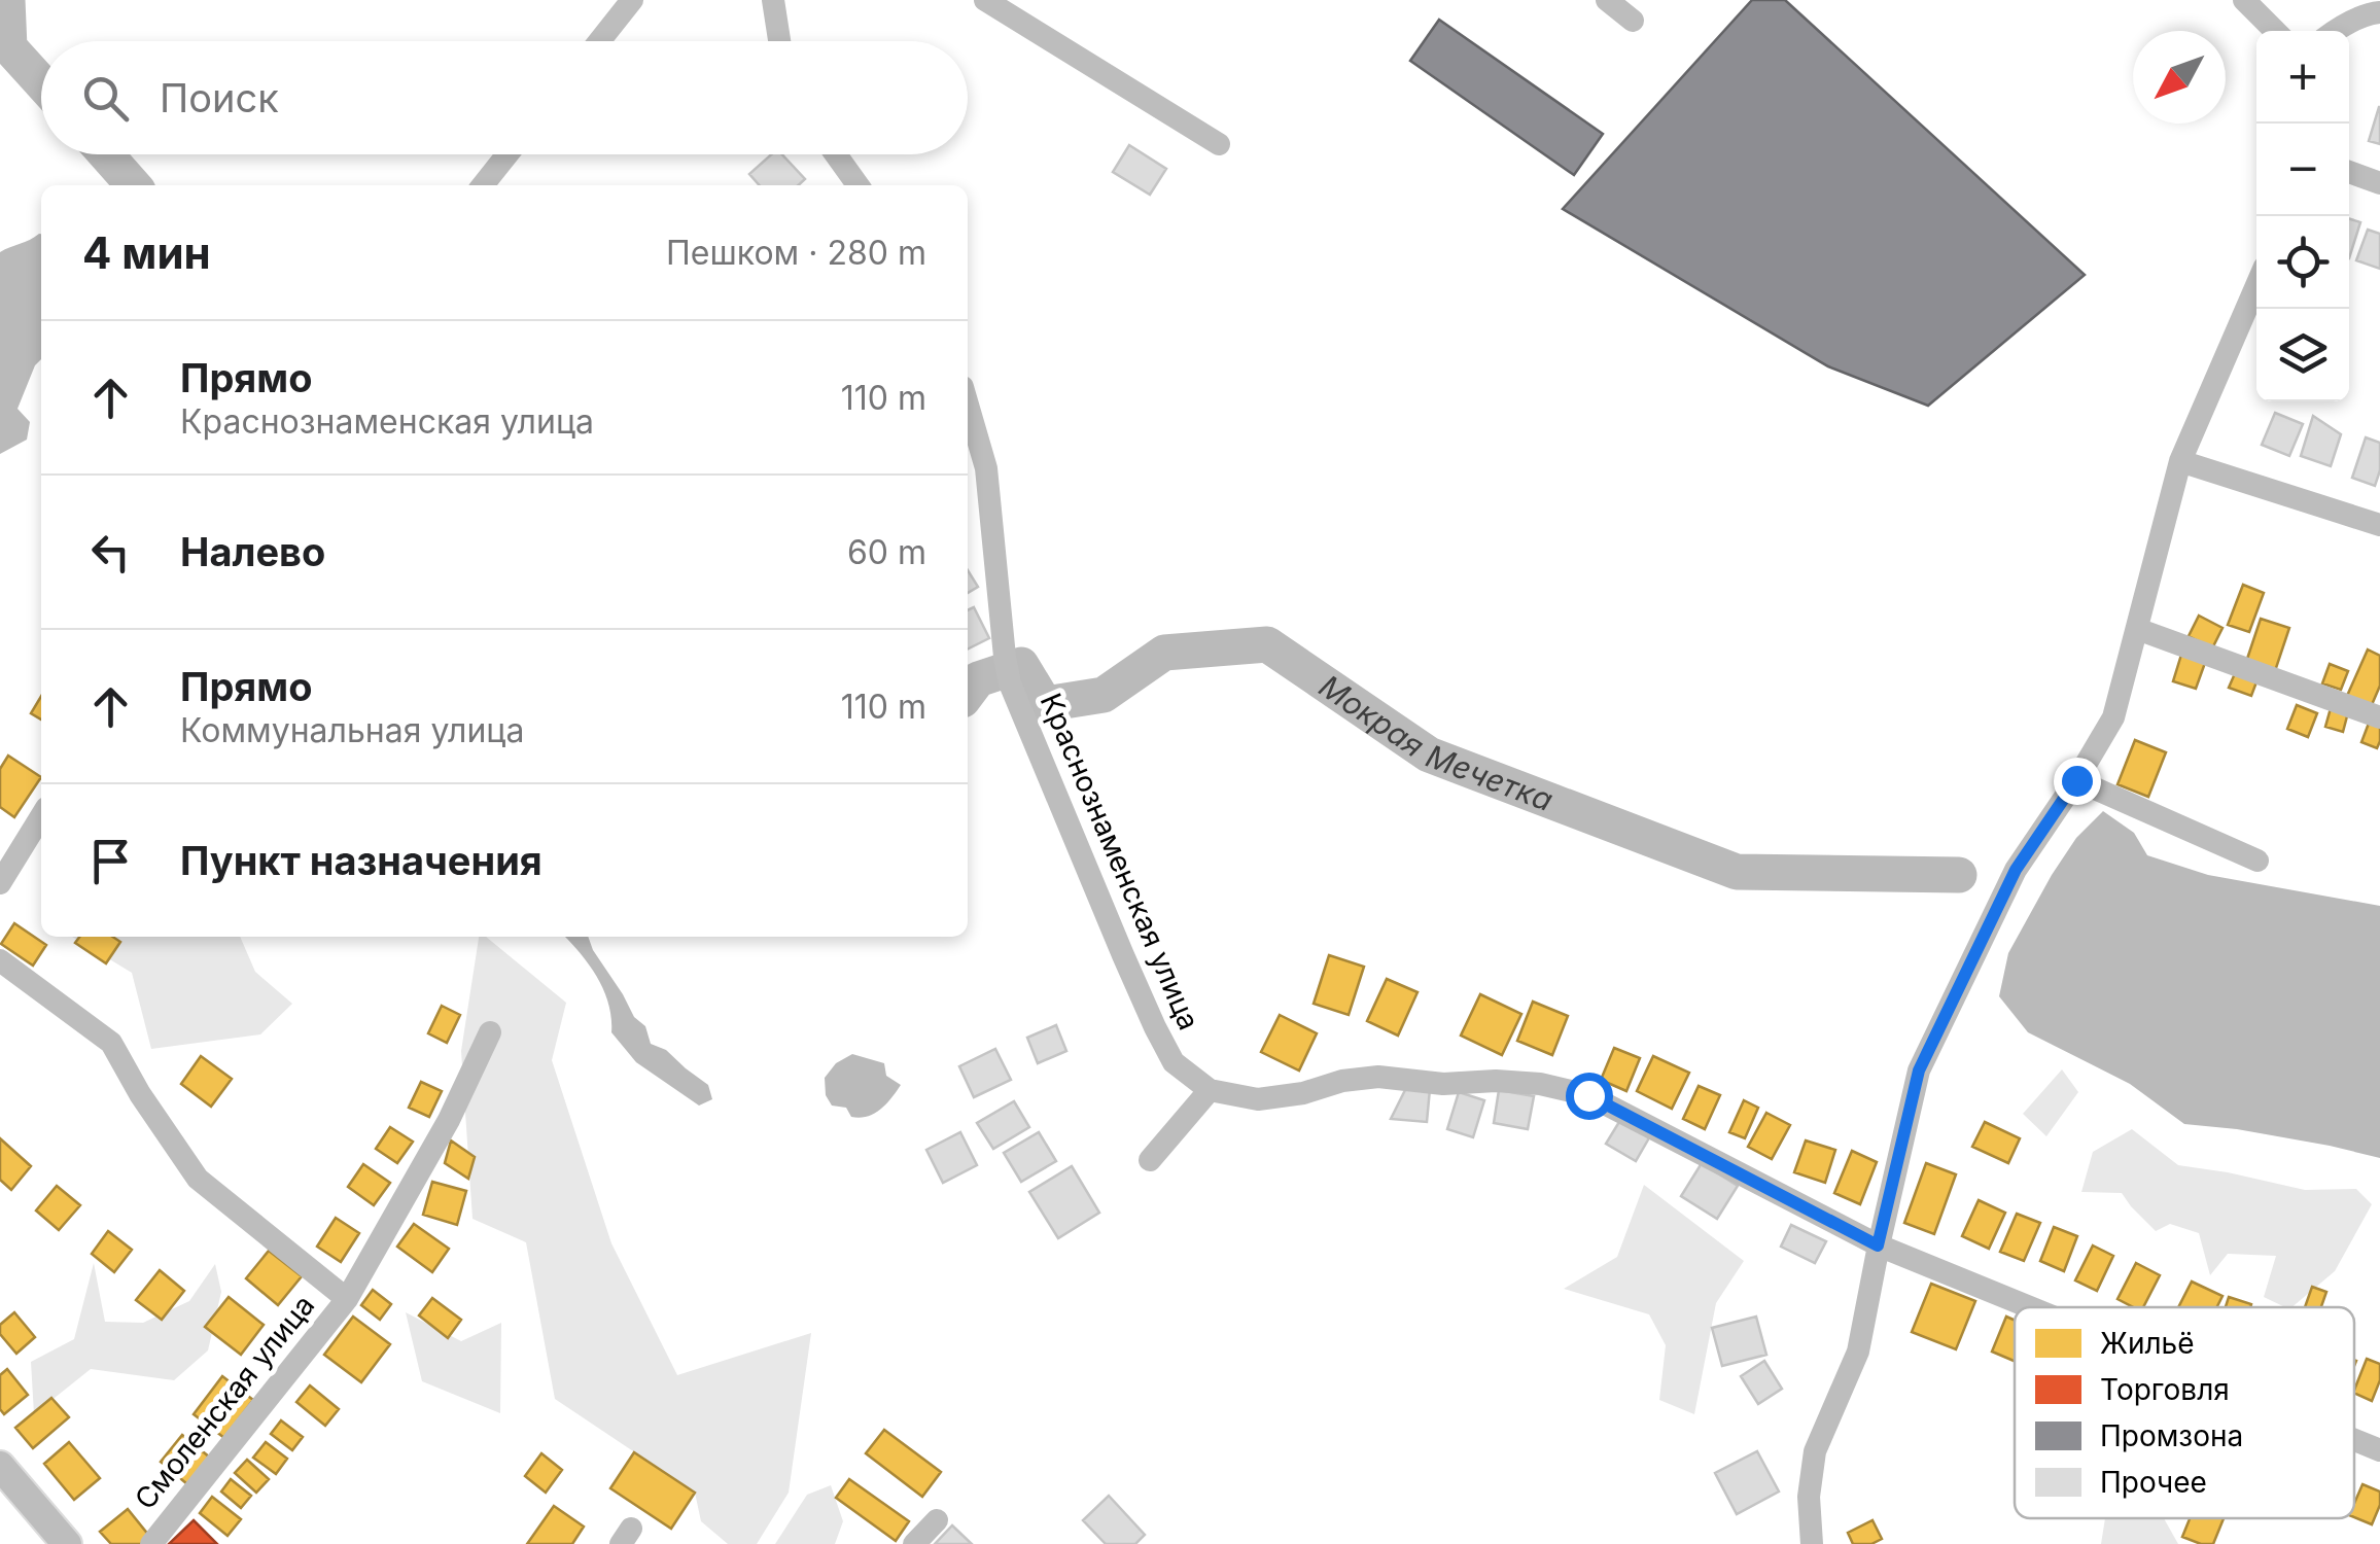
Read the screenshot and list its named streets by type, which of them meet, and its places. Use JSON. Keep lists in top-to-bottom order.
{
  "streets": {
    "street": ["Краснознаменская улица", "Смоленская улица"]
  },
  "water": ["Мокрая Мечетка"],
  "legend": [
    "Жильё",
    "Торговля",
    "Промзона",
    "Прочее"
  ],
  "north": "bottom left",
  "page": {
    "map_buttons": ["+", "−"],
    "search": "Поиск",
    "heading": ["4 мин", "Пешком · 280 m"],
    "list": [
      ["Прямо", "Краснознаменская улица", "110 m"],
      ["Налево", "60 m"],
      ["Прямо", "Коммунальная улица", "110 m"],
      "Пункт назначения"
    ]
  }
}
